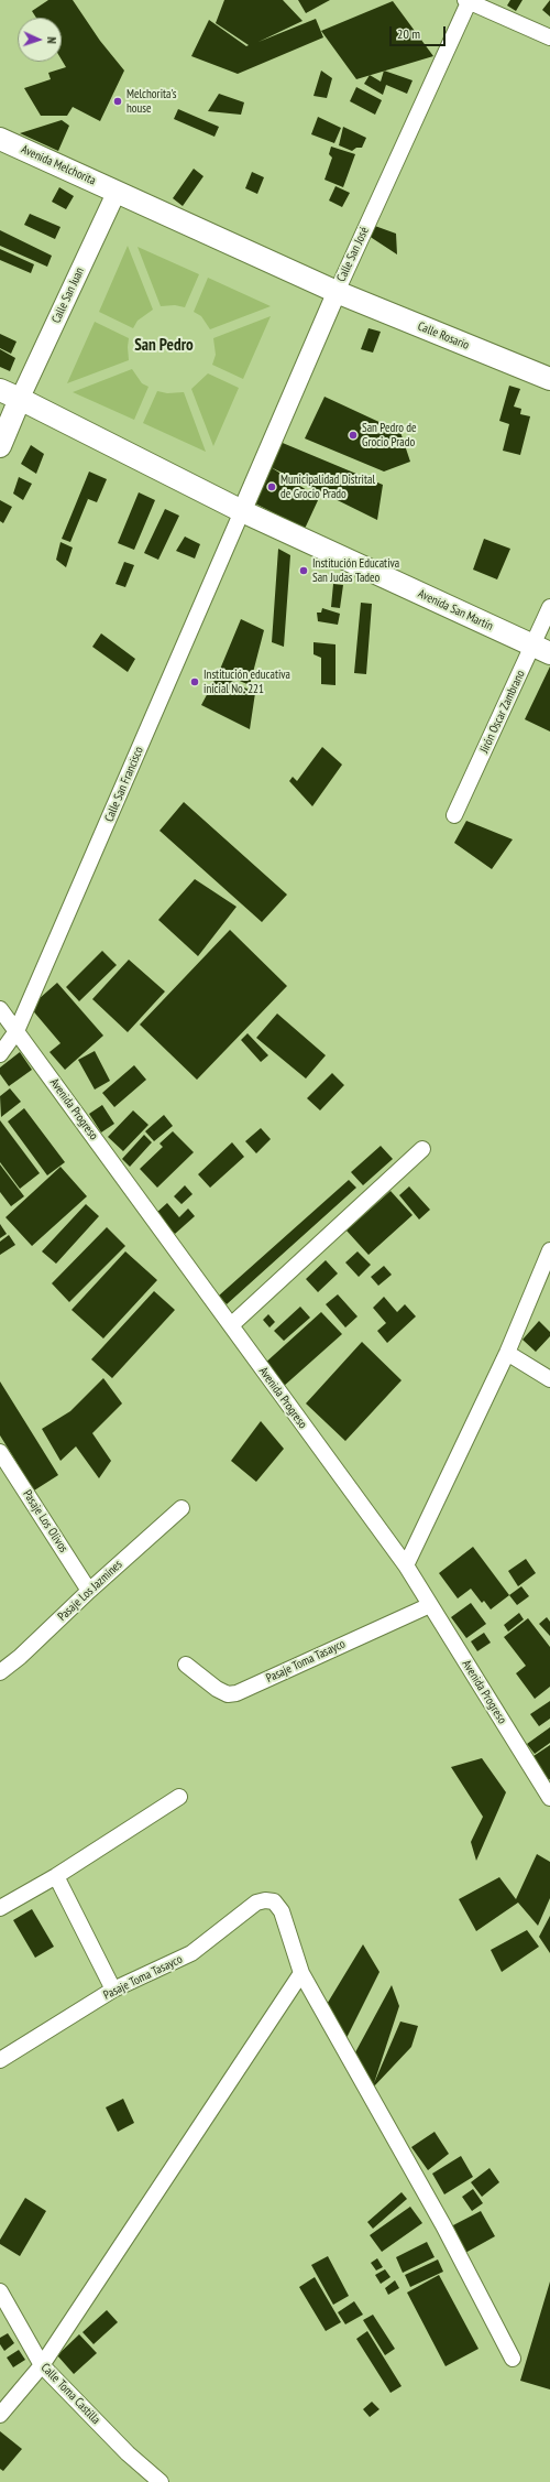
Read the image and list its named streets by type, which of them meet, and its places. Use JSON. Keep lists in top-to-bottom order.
{
  "streets": {
    "main road": ["Avenida Melchorita", "Calle Rosario", "Avenida San Martín"],
    "street": [
      "Calle San José",
      "Calle San Juan",
      "Jirón Oscar Zambrano",
      "Calle San Francisco",
      "Avenida Progreso",
      "Pasaje Los Olivos",
      "Pasaje Los Jazmines",
      "Pasaje Toma Tasayco",
      "Calle Toma Castilla"
    ]
  },
  "crossings": [
    ["Avenida Melchorita", "Calle San José"],
    ["Avenida Melchorita", "Calle San Juan"],
    ["Avenida Melchorita", "Calle Rosario"],
    ["Calle San José", "Calle Rosario"],
    ["Calle San José", "Avenida San Martín"],
    ["Calle San José", "Calle San Francisco"],
    ["Calle San Juan", "Avenida San Martín"],
    ["Avenida San Martín", "Jirón Oscar Zambrano"],
    ["Avenida San Martín", "Calle San Francisco"],
    ["Calle San Francisco", "Avenida Progreso"],
    ["Avenida Progreso", "Pasaje Toma Tasayco"],
    ["Pasaje Los Olivos", "Pasaje Los Jazmines"]
  ],
  "districts": ["San Pedro"],
  "places": [
    "Melchorita's house",
    "San Pedro de Grocio Prado",
    "Municipalidad Distrital de Grocio Prado",
    "Institución Educativa San Judas Tadeo",
    "Institución educativa inicial No. 221"
  ],
  "scale_bar": "20 m",
  "north": "right"
}
